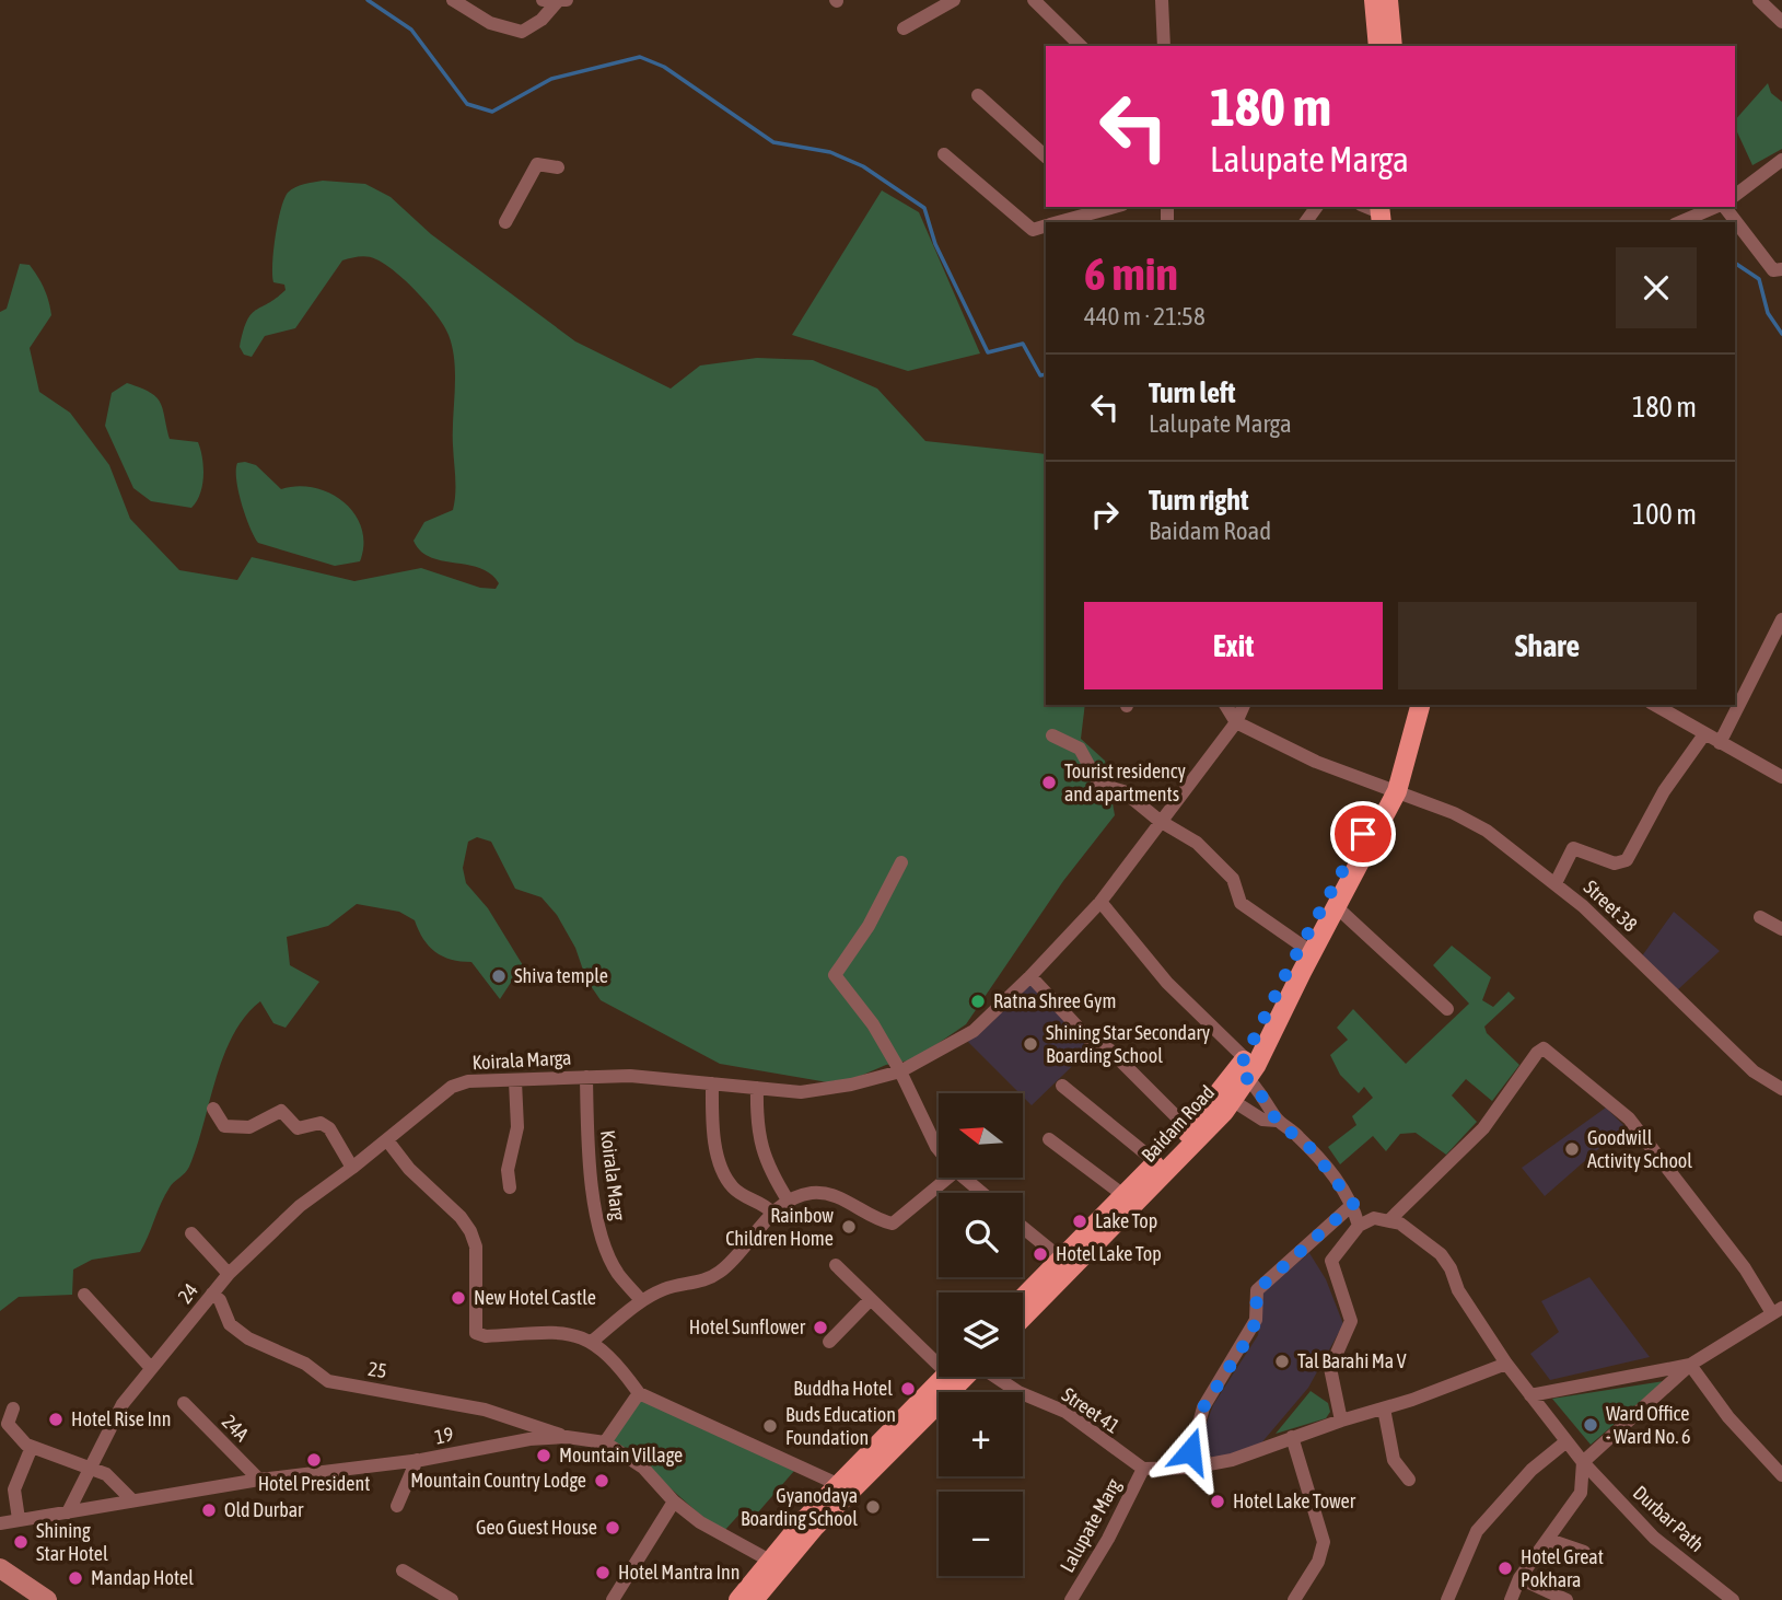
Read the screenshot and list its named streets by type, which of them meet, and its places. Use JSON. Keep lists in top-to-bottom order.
{
  "streets": {
    "main road": ["Baidam Road"],
    "street": [
      "Street 38",
      "Koirala Marga",
      "Koirala Marg",
      "24",
      "25",
      "Street 41",
      "24A",
      "19",
      "Durbar Path",
      "Lalupate Marg"
    ]
  },
  "crossings": [
    ["Street 38", "Koirala Marga"],
    ["Street 38", "Baidam Road"],
    ["Koirala Marga", "Koirala Marg"],
    ["Koirala Marga", "24"],
    ["24", "25"],
    ["24", "19"],
    ["25", "19"],
    ["Street 41", "Lalupate Marg"],
    ["24A", "19"]
  ],
  "places": [
    "Tourist residency and apartments",
    "Shiva temple",
    "Ratna Shree Gym",
    "Shining Star Secondary Boarding School",
    "Goodwill Activity School",
    "Lake Top",
    "Rainbow Children Home",
    "Hotel Lake Top",
    "New Hotel Castle",
    "Hotel Sunflower",
    "Tal Barahi Ma V",
    "Buddha Hotel",
    "Hotel Rise Inn",
    "Ward Office - Ward No. 6",
    "Buds Education Foundation",
    "Mountain Village",
    "Hotel President",
    "Mountain Country Lodge",
    "Hotel Lake Tower",
    "Gyanodaya Boarding School",
    "Old Durbar",
    "Geo Guest House",
    "Shining Star Hotel",
    "Hotel Great Pokhara",
    "Hotel Mantra Inn",
    "Mandap Hotel"
  ],
  "north": "left",
  "page": {
    "turn": ["180 m", "Lalupate Marga"],
    "heading": ["6 min", "440 m · 21:58"],
    "list": [
      {
        "name": "Turn left",
        "note": "Lalupate Marga",
        "value": "180 m"
      },
      {
        "name": "Turn right",
        "note": "Baidam Road",
        "value": "100 m"
      }
    ],
    "buttons": ["Exit", "Share"],
    "map_buttons": ["+", "−"]
  }
}
